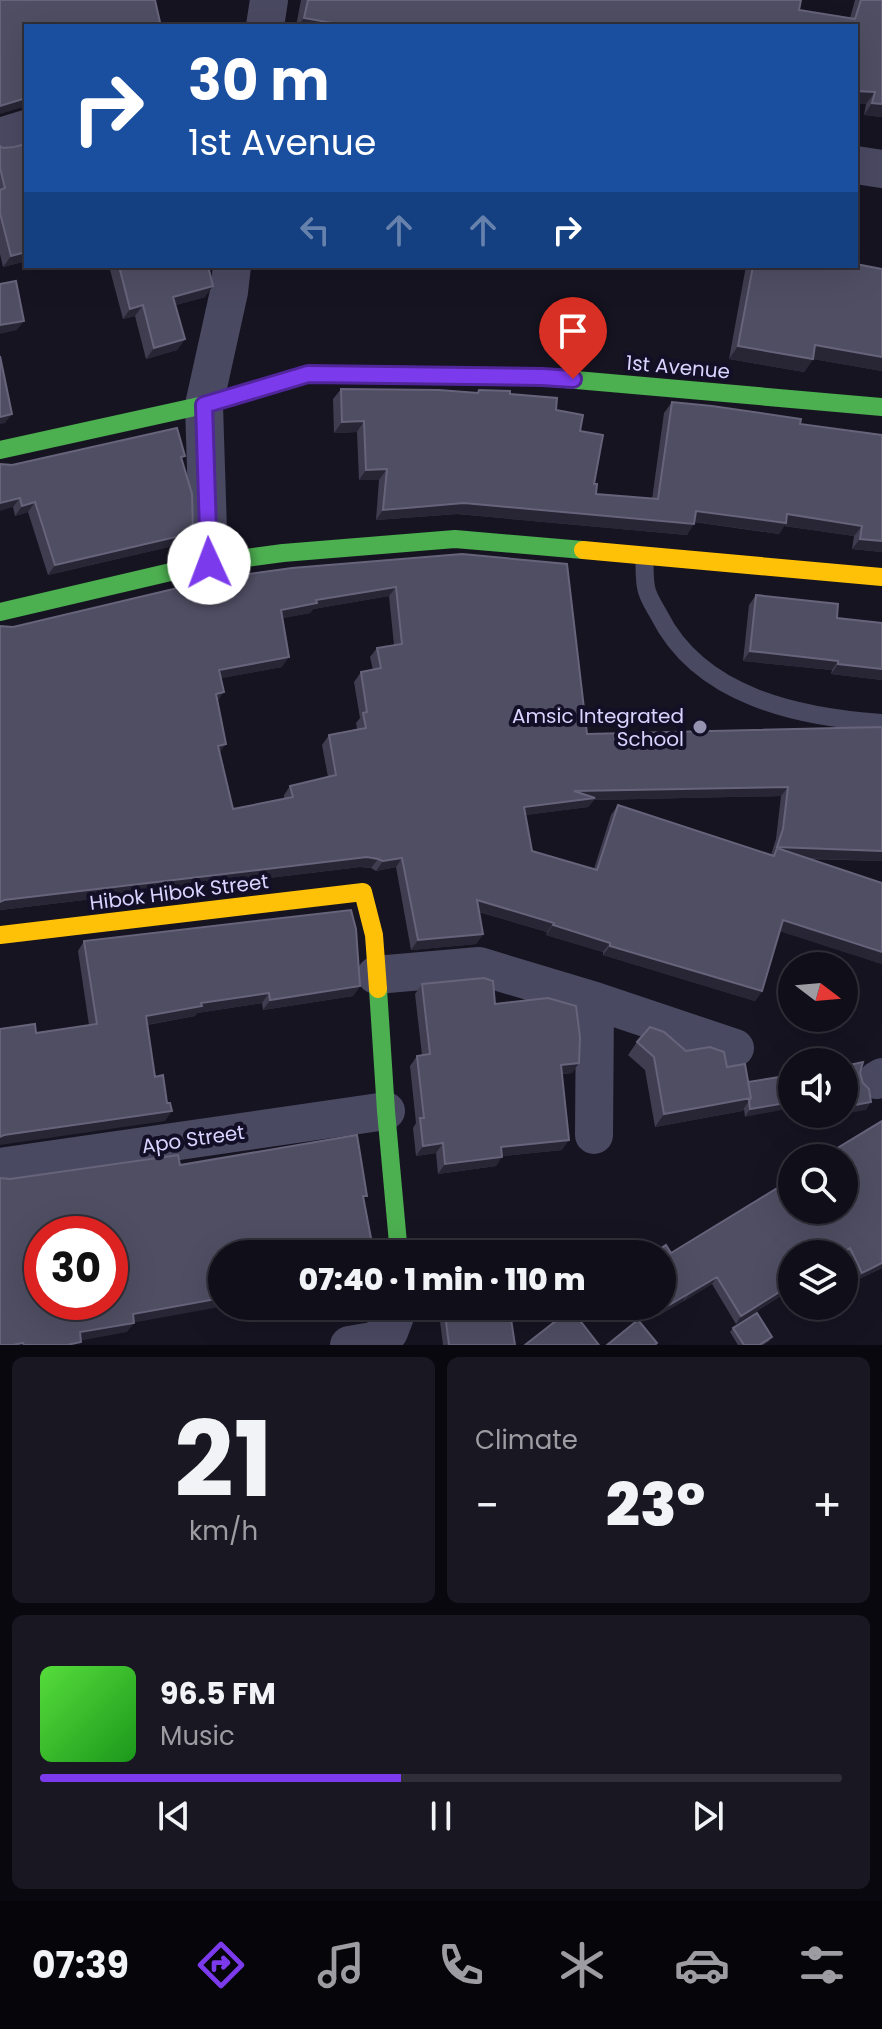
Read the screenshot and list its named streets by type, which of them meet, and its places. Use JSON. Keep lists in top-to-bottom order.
{
  "streets": {
    "street": ["1st Avenue", "Hibok Hibok Street", "Apo Street"]
  },
  "places": ["Amsic Integrated School"],
  "north": "right",
  "page": {
    "turn": ["30 m", "1st Avenue"],
    "limit": "30",
    "trip": "07:40 · 1 min · 110 m",
    "tile": [
      ["21", "km/h"],
      "Climate"
    ],
    "heat": ["−", "23°", "+"],
    "song": ["96.5 FM", "Music"],
    "tabs": "07:39"
  }
}
